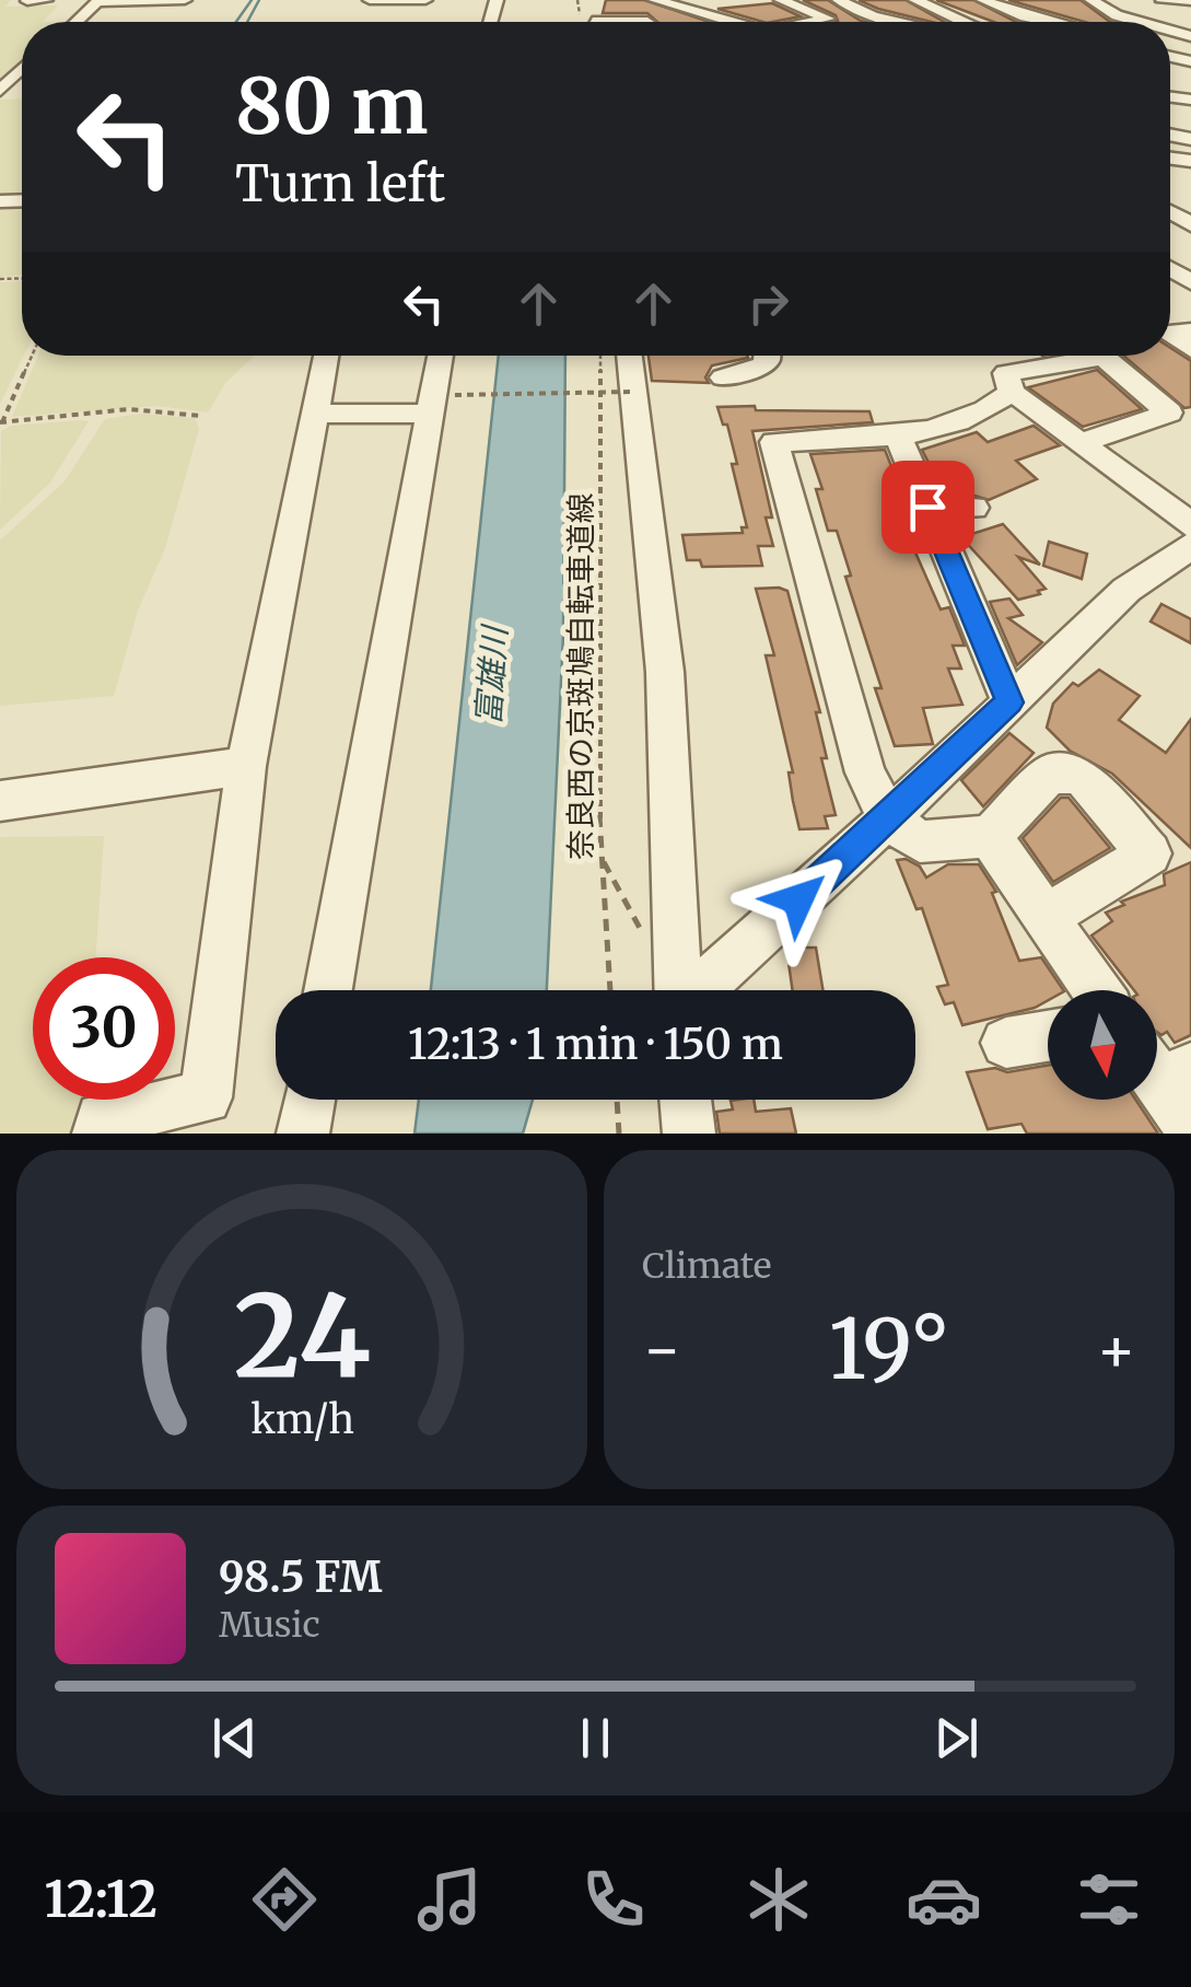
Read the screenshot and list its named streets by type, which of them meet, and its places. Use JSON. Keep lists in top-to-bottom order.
{
  "streets": {
    "path": ["奈良西の京斑鳩自転車道線"]
  },
  "water": ["富雄川"],
  "north": "bottom",
  "page": {
    "turn": ["80 m", "Turn left"],
    "limit": "30",
    "trip": "12:13 · 1 min · 150 m",
    "tile": "Climate",
    "heat": ["−", "19°", "+"],
    "song": ["98.5 FM", "Music"],
    "tabs": "12:12",
    "gauge": ["24", "km/h"]
  }
}
